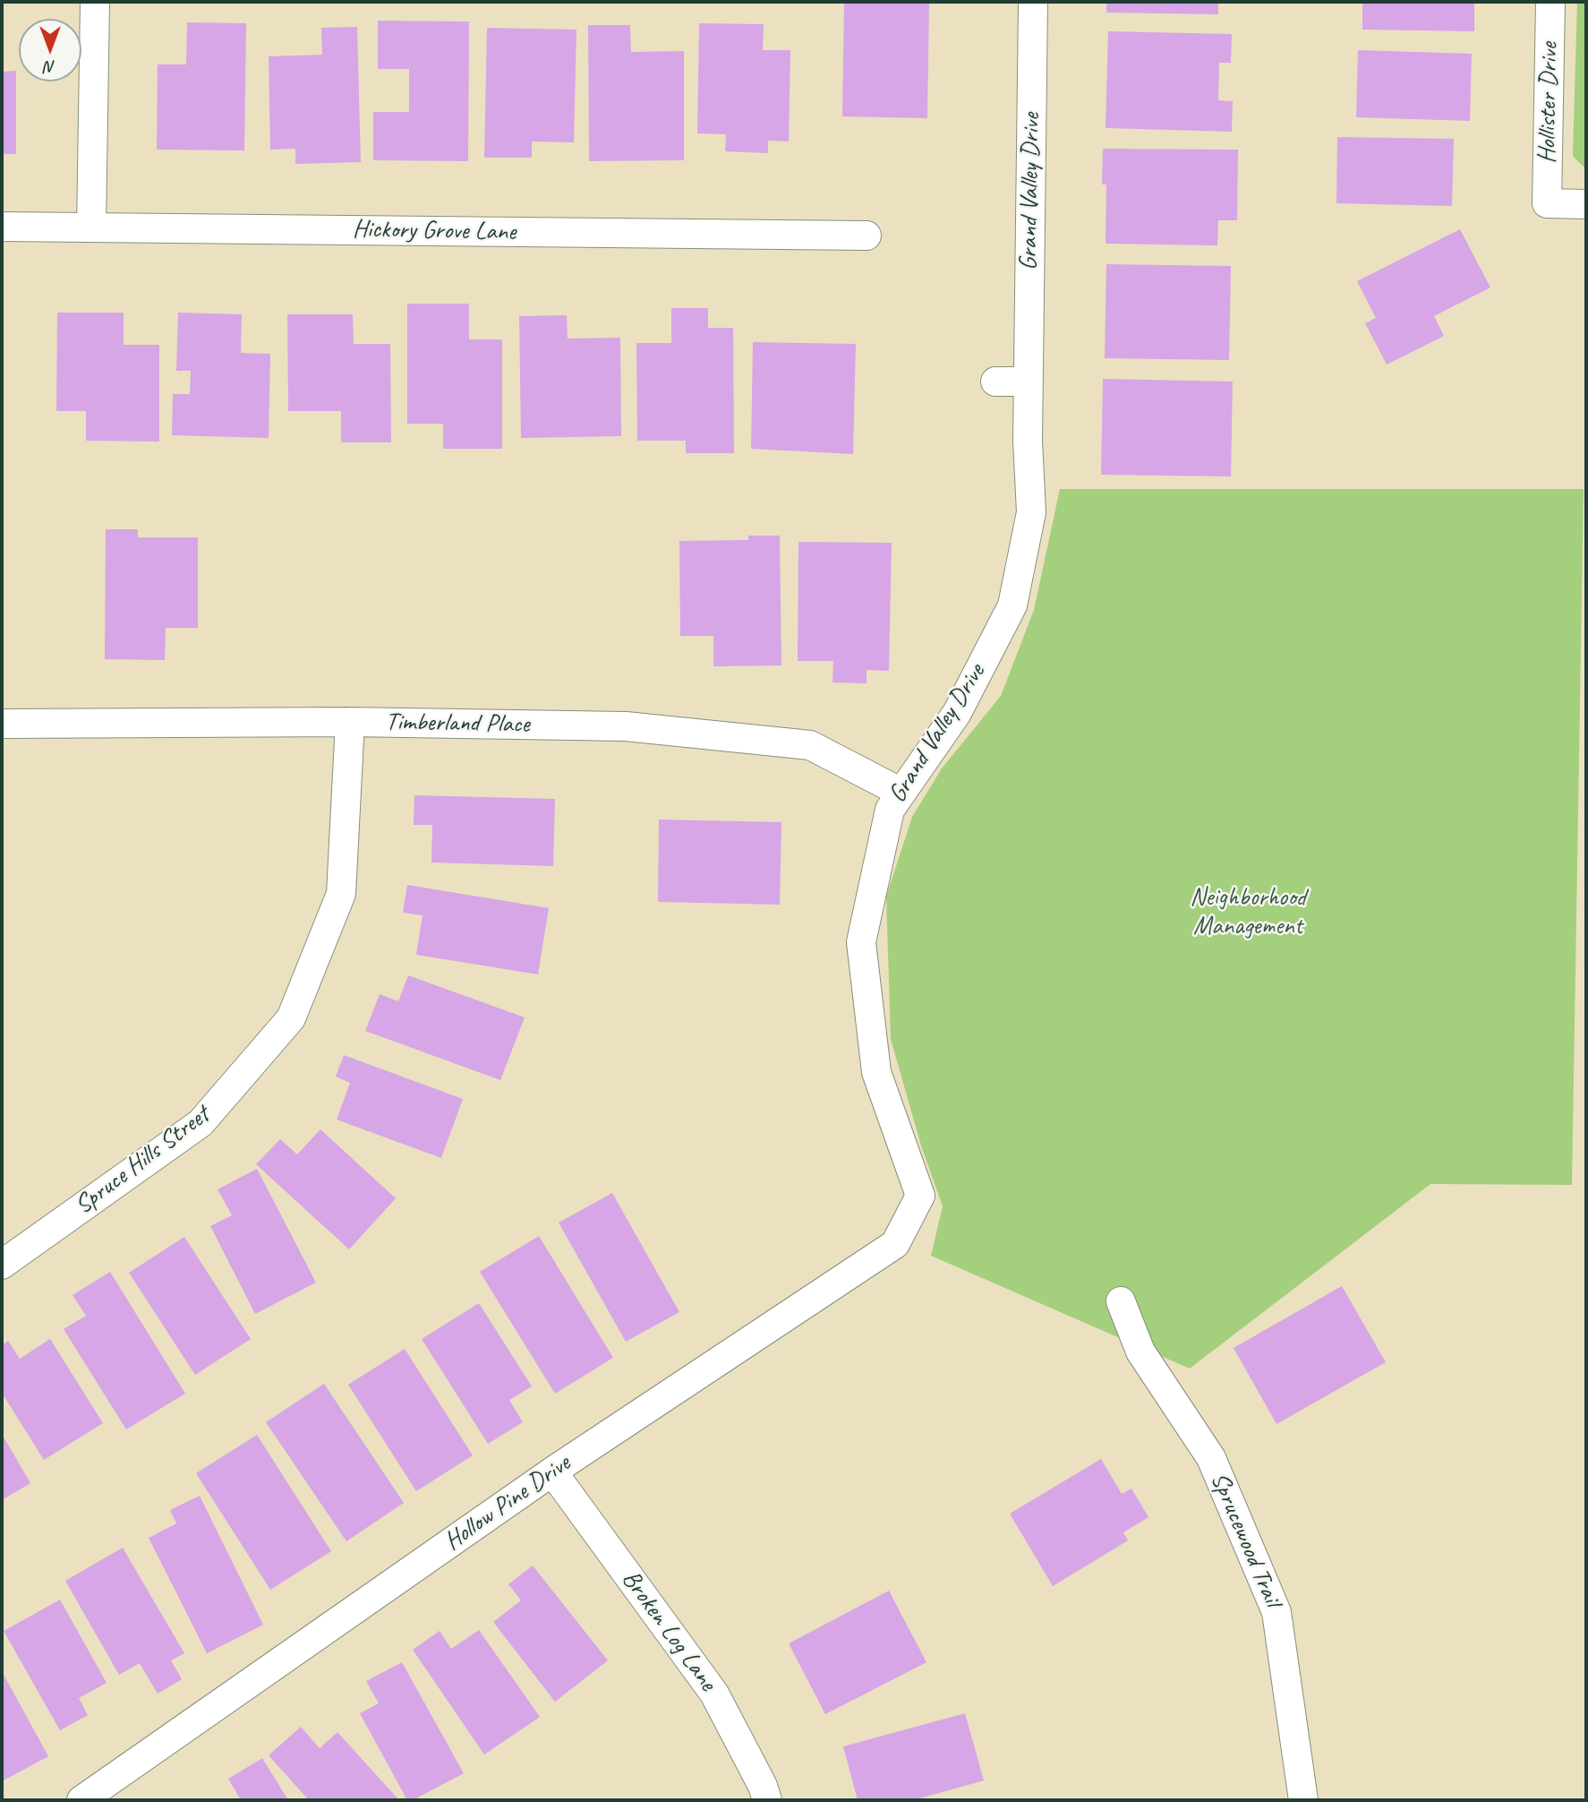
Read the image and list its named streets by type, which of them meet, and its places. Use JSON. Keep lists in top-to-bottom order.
{
  "streets": {
    "street": [
      "Hollister Drive",
      "Grand Valley Drive",
      "Hickory Grove Lane",
      "Timberland Place",
      "Spruce Hills Street",
      "Hollow Pine Drive",
      "Sprucewood Trail",
      "Broken Log Lane"
    ]
  },
  "crossings": [
    ["Grand Valley Drive", "Timberland Place"],
    ["Grand Valley Drive", "Hollow Pine Drive"],
    ["Timberland Place", "Spruce Hills Street"],
    ["Hollow Pine Drive", "Broken Log Lane"]
  ],
  "parks": ["Neighborhood Management"],
  "north": "bottom"
}
